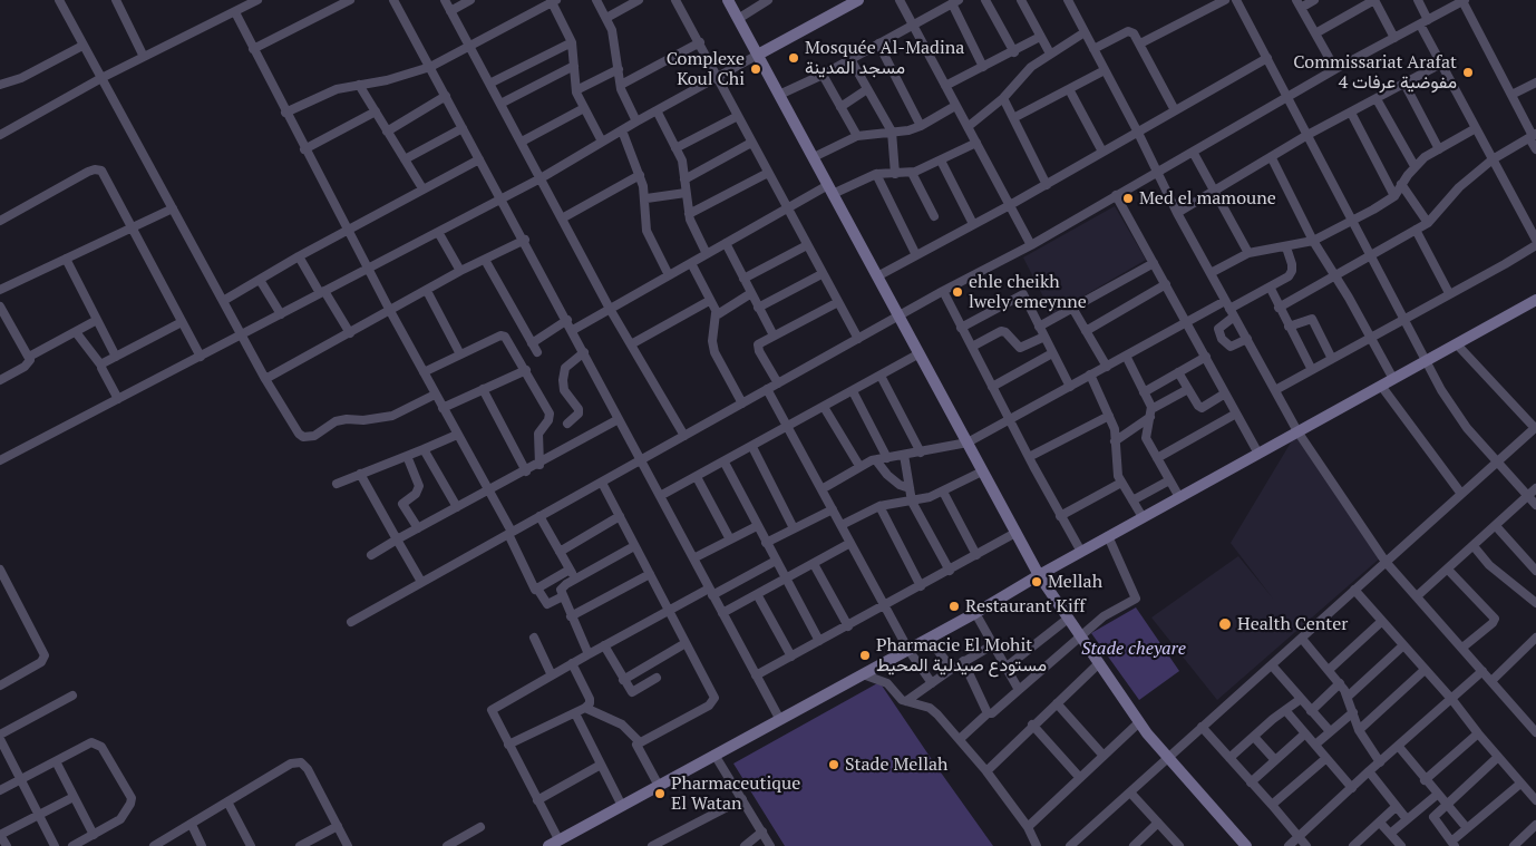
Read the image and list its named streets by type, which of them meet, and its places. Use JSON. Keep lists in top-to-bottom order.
{
  "parks": ["Stade cheyare"],
  "places": [
    "Mosquée Al-Madina مسجد المدينة",
    "Complexe Koul Chi",
    "Commissariat Arafat 4 مفوضية عرفات",
    "Med el mamoune",
    "ehle cheikh lwely emeynne",
    "Mellah",
    "Restaurant Kiff",
    "Health Center",
    "Pharmacie El Mohit مستودع صيدلية المحيط",
    "Stade Mellah",
    "Pharmaceutique El Watan"
  ]
}
